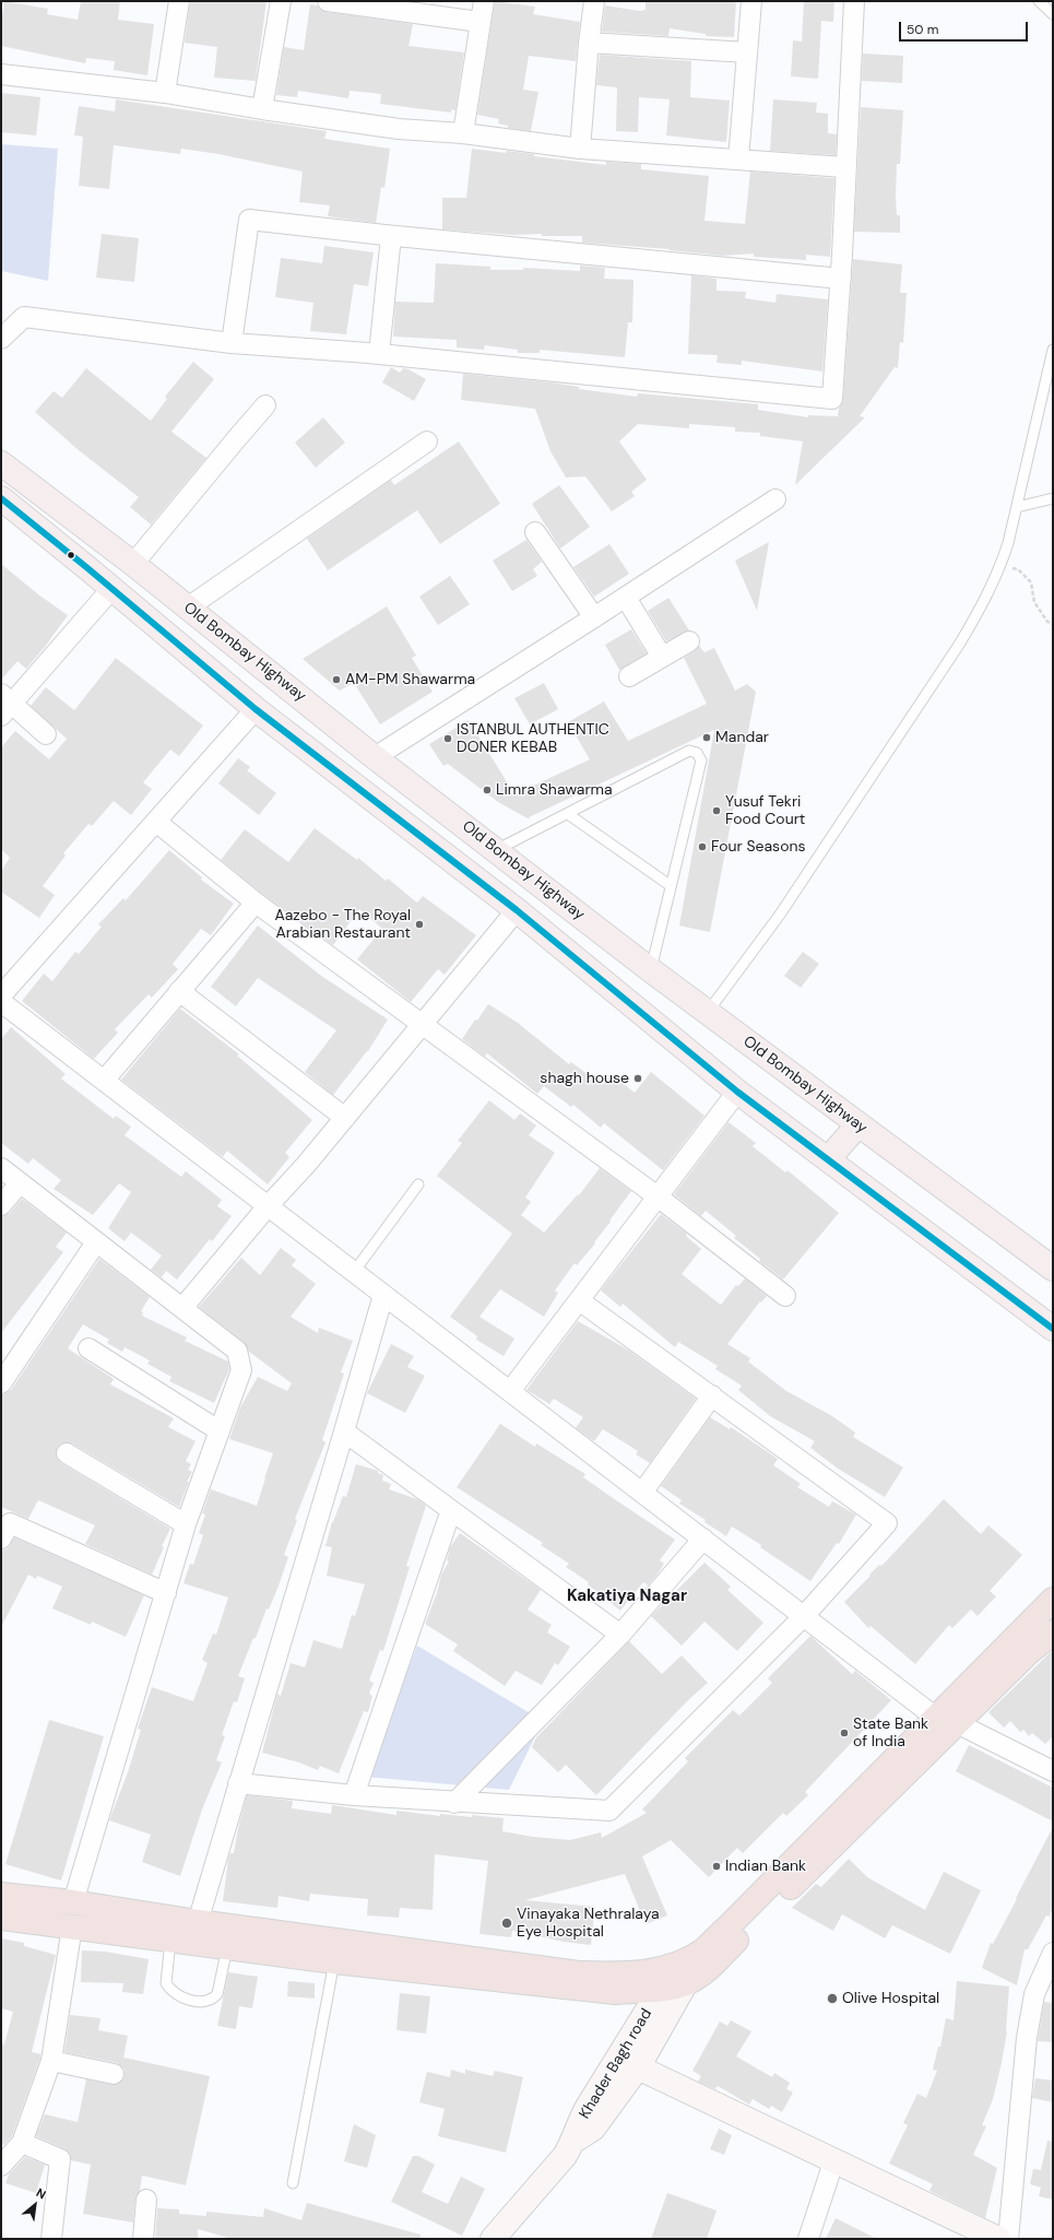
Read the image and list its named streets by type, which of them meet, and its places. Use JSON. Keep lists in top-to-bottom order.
{
  "streets": {
    "main road": ["Old Bombay Highway"],
    "street": ["Khader Bagh road"]
  },
  "districts": ["Kakatiya Nagar"],
  "places": [
    "AM-PM Shawarma",
    "Mandar",
    "ISTANBUL AUTHENTIC DONER KEBAB",
    "Limra Shawarma",
    "Yusuf Tekri Food Court",
    "Four Seasons",
    "Aazebo - The Royal Arabian Restaurant",
    "shagh house",
    "State Bank of India",
    "Indian Bank",
    "Vinayaka Nethralaya Eye Hospital",
    "Olive Hospital"
  ],
  "scale_bar": "50 m",
  "north": "top right"
}
